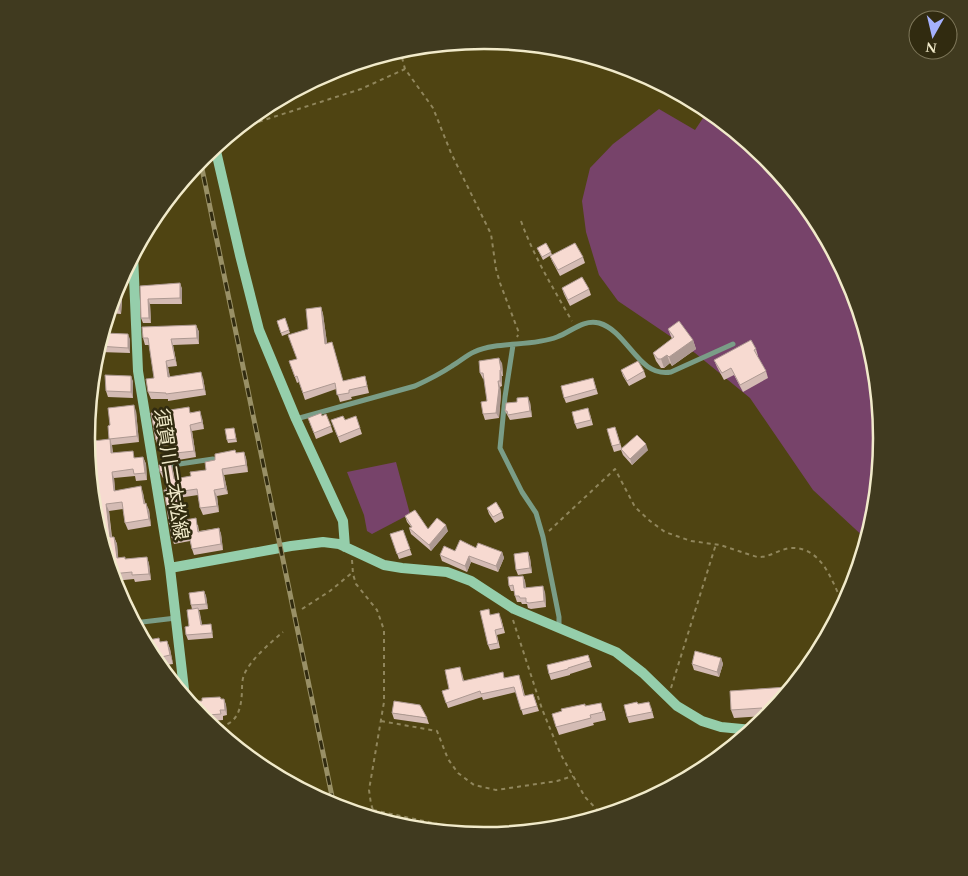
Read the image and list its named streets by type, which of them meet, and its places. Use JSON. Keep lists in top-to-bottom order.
{
  "streets": {
    "street": ["須賀川二本松線"]
  },
  "north": "bottom"
}
